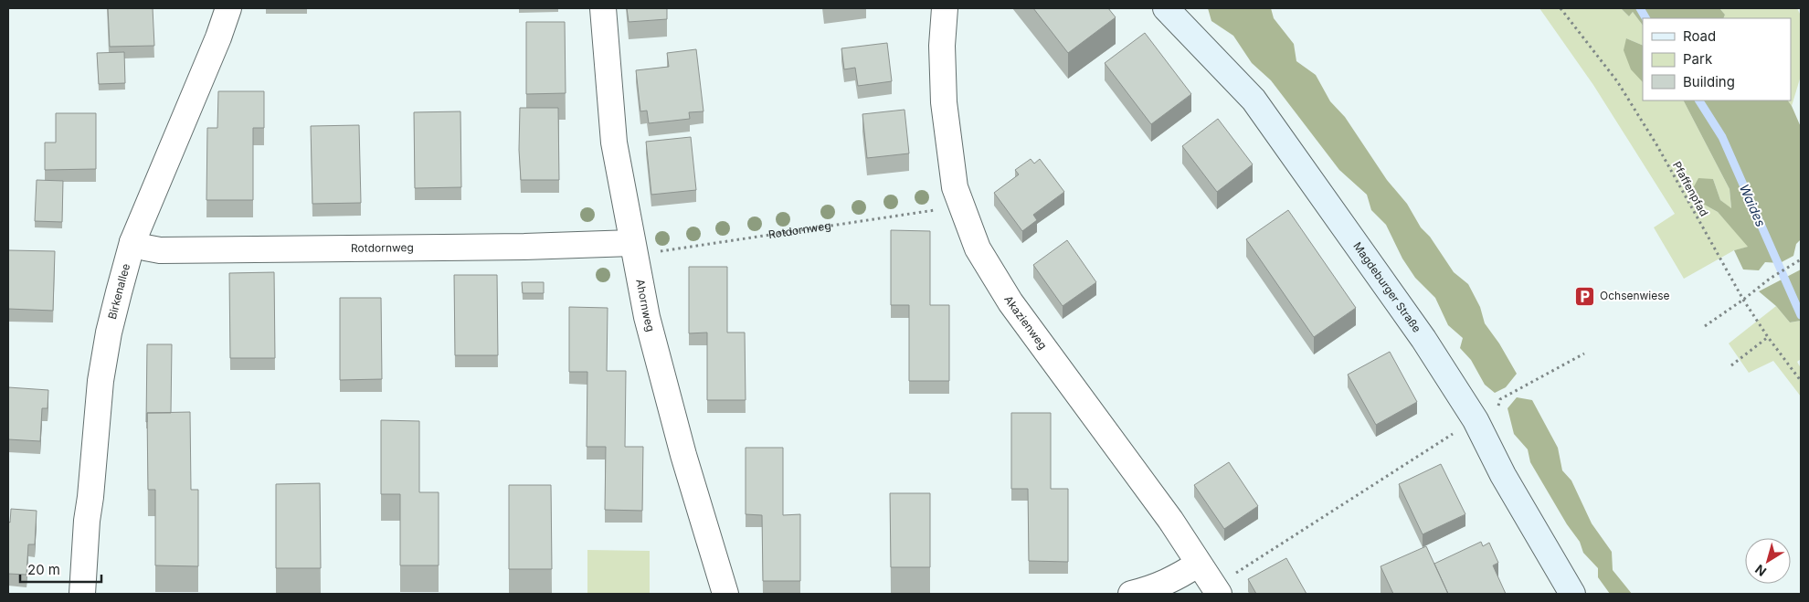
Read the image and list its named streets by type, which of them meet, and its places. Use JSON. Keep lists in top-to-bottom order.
{
  "streets": {
    "main road": ["Magdeburger Straße"],
    "street": [
      "Rotdornweg",
      "Birkenallee",
      "Ahornweg",
      "Akazienweg"
    ],
    "path": ["Pfaffenpfad"]
  },
  "crossings": [
    ["Rotdornweg", "Birkenallee"],
    ["Rotdornweg", "Ahornweg"]
  ],
  "water": ["Waides"],
  "places": {
    "parking": ["Ochsenwiese"]
  },
  "legend": ["Road", "Park", "Building"],
  "scale_bar": "20 m",
  "north": "bottom left"
}
